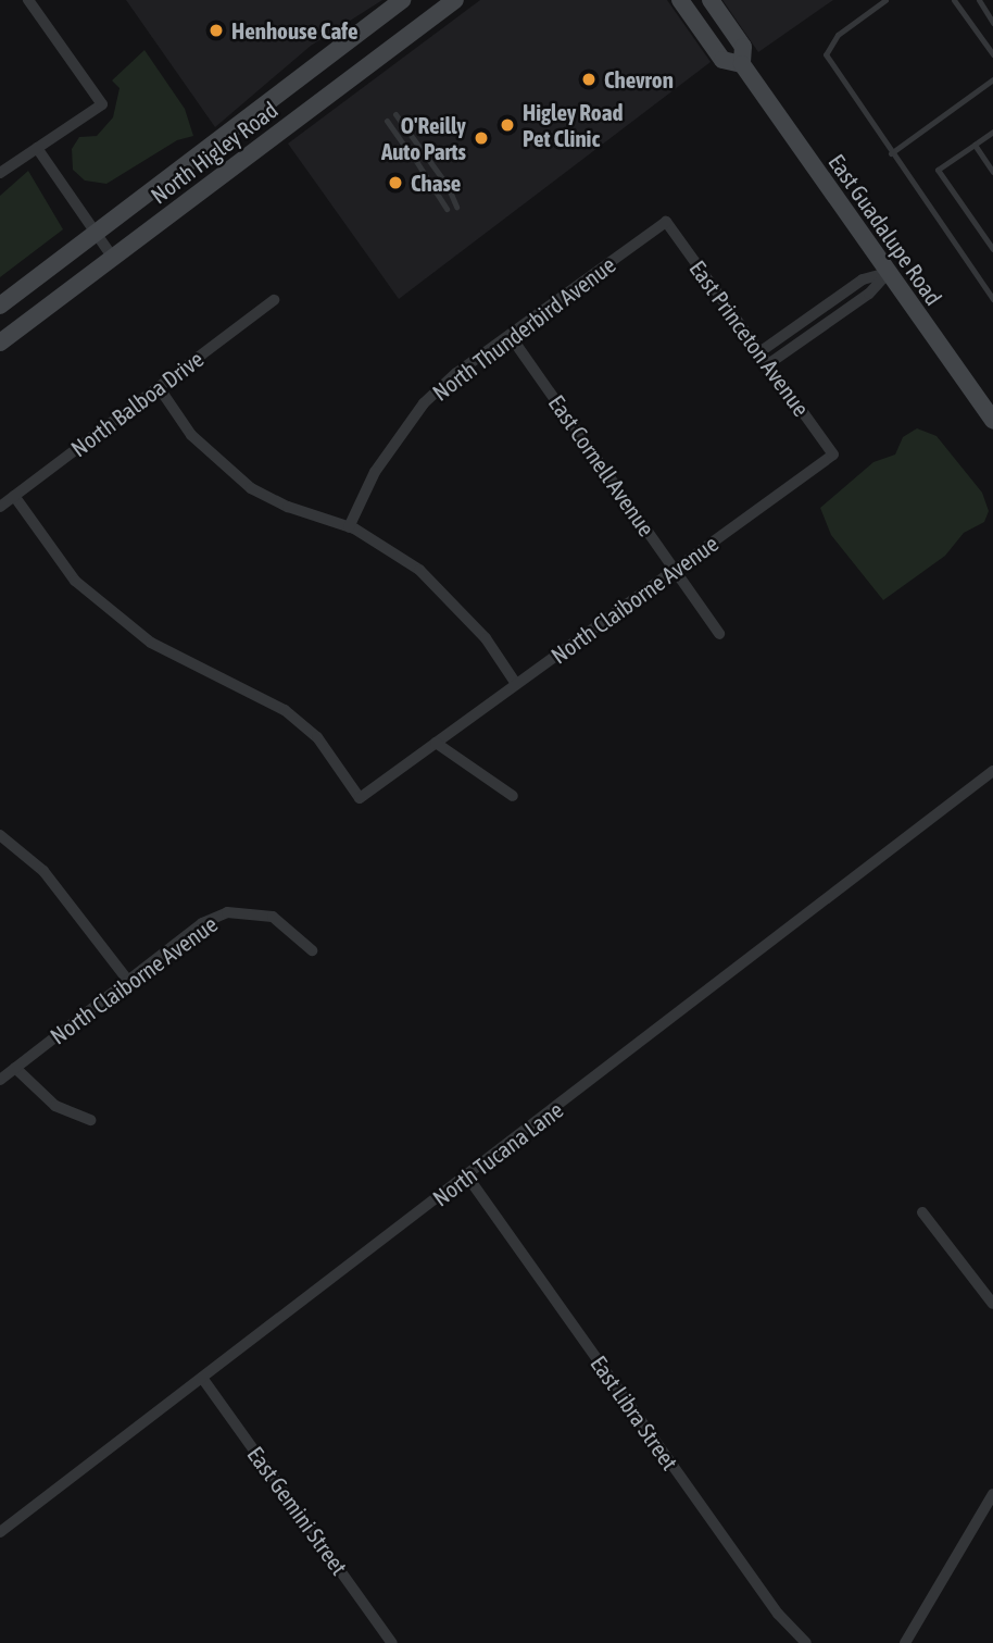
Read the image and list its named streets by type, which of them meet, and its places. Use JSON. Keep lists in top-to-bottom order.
{
  "streets": {
    "main road": ["North Higley Road", "East Guadalupe Road"],
    "street": [
      "North Thunderbird Avenue",
      "East Princeton Avenue",
      "North Balboa Drive",
      "East Cornell Avenue",
      "North Claiborne Avenue",
      "North Tucana Lane",
      "East Libra Street",
      "East Gemini Street"
    ]
  },
  "crossings": [
    ["North Thunderbird Avenue", "East Princeton Avenue"],
    ["North Thunderbird Avenue", "East Cornell Avenue"],
    ["East Princeton Avenue", "North Claiborne Avenue"],
    ["North Balboa Drive", "North Claiborne Avenue"],
    ["East Cornell Avenue", "North Claiborne Avenue"],
    ["North Tucana Lane", "East Libra Street"],
    ["North Tucana Lane", "East Gemini Street"]
  ],
  "places": [
    "Henhouse Cafe",
    "Chevron",
    "Higley Road Pet Clinic",
    "O'Reilly Auto Parts",
    "Chase"
  ]
}
